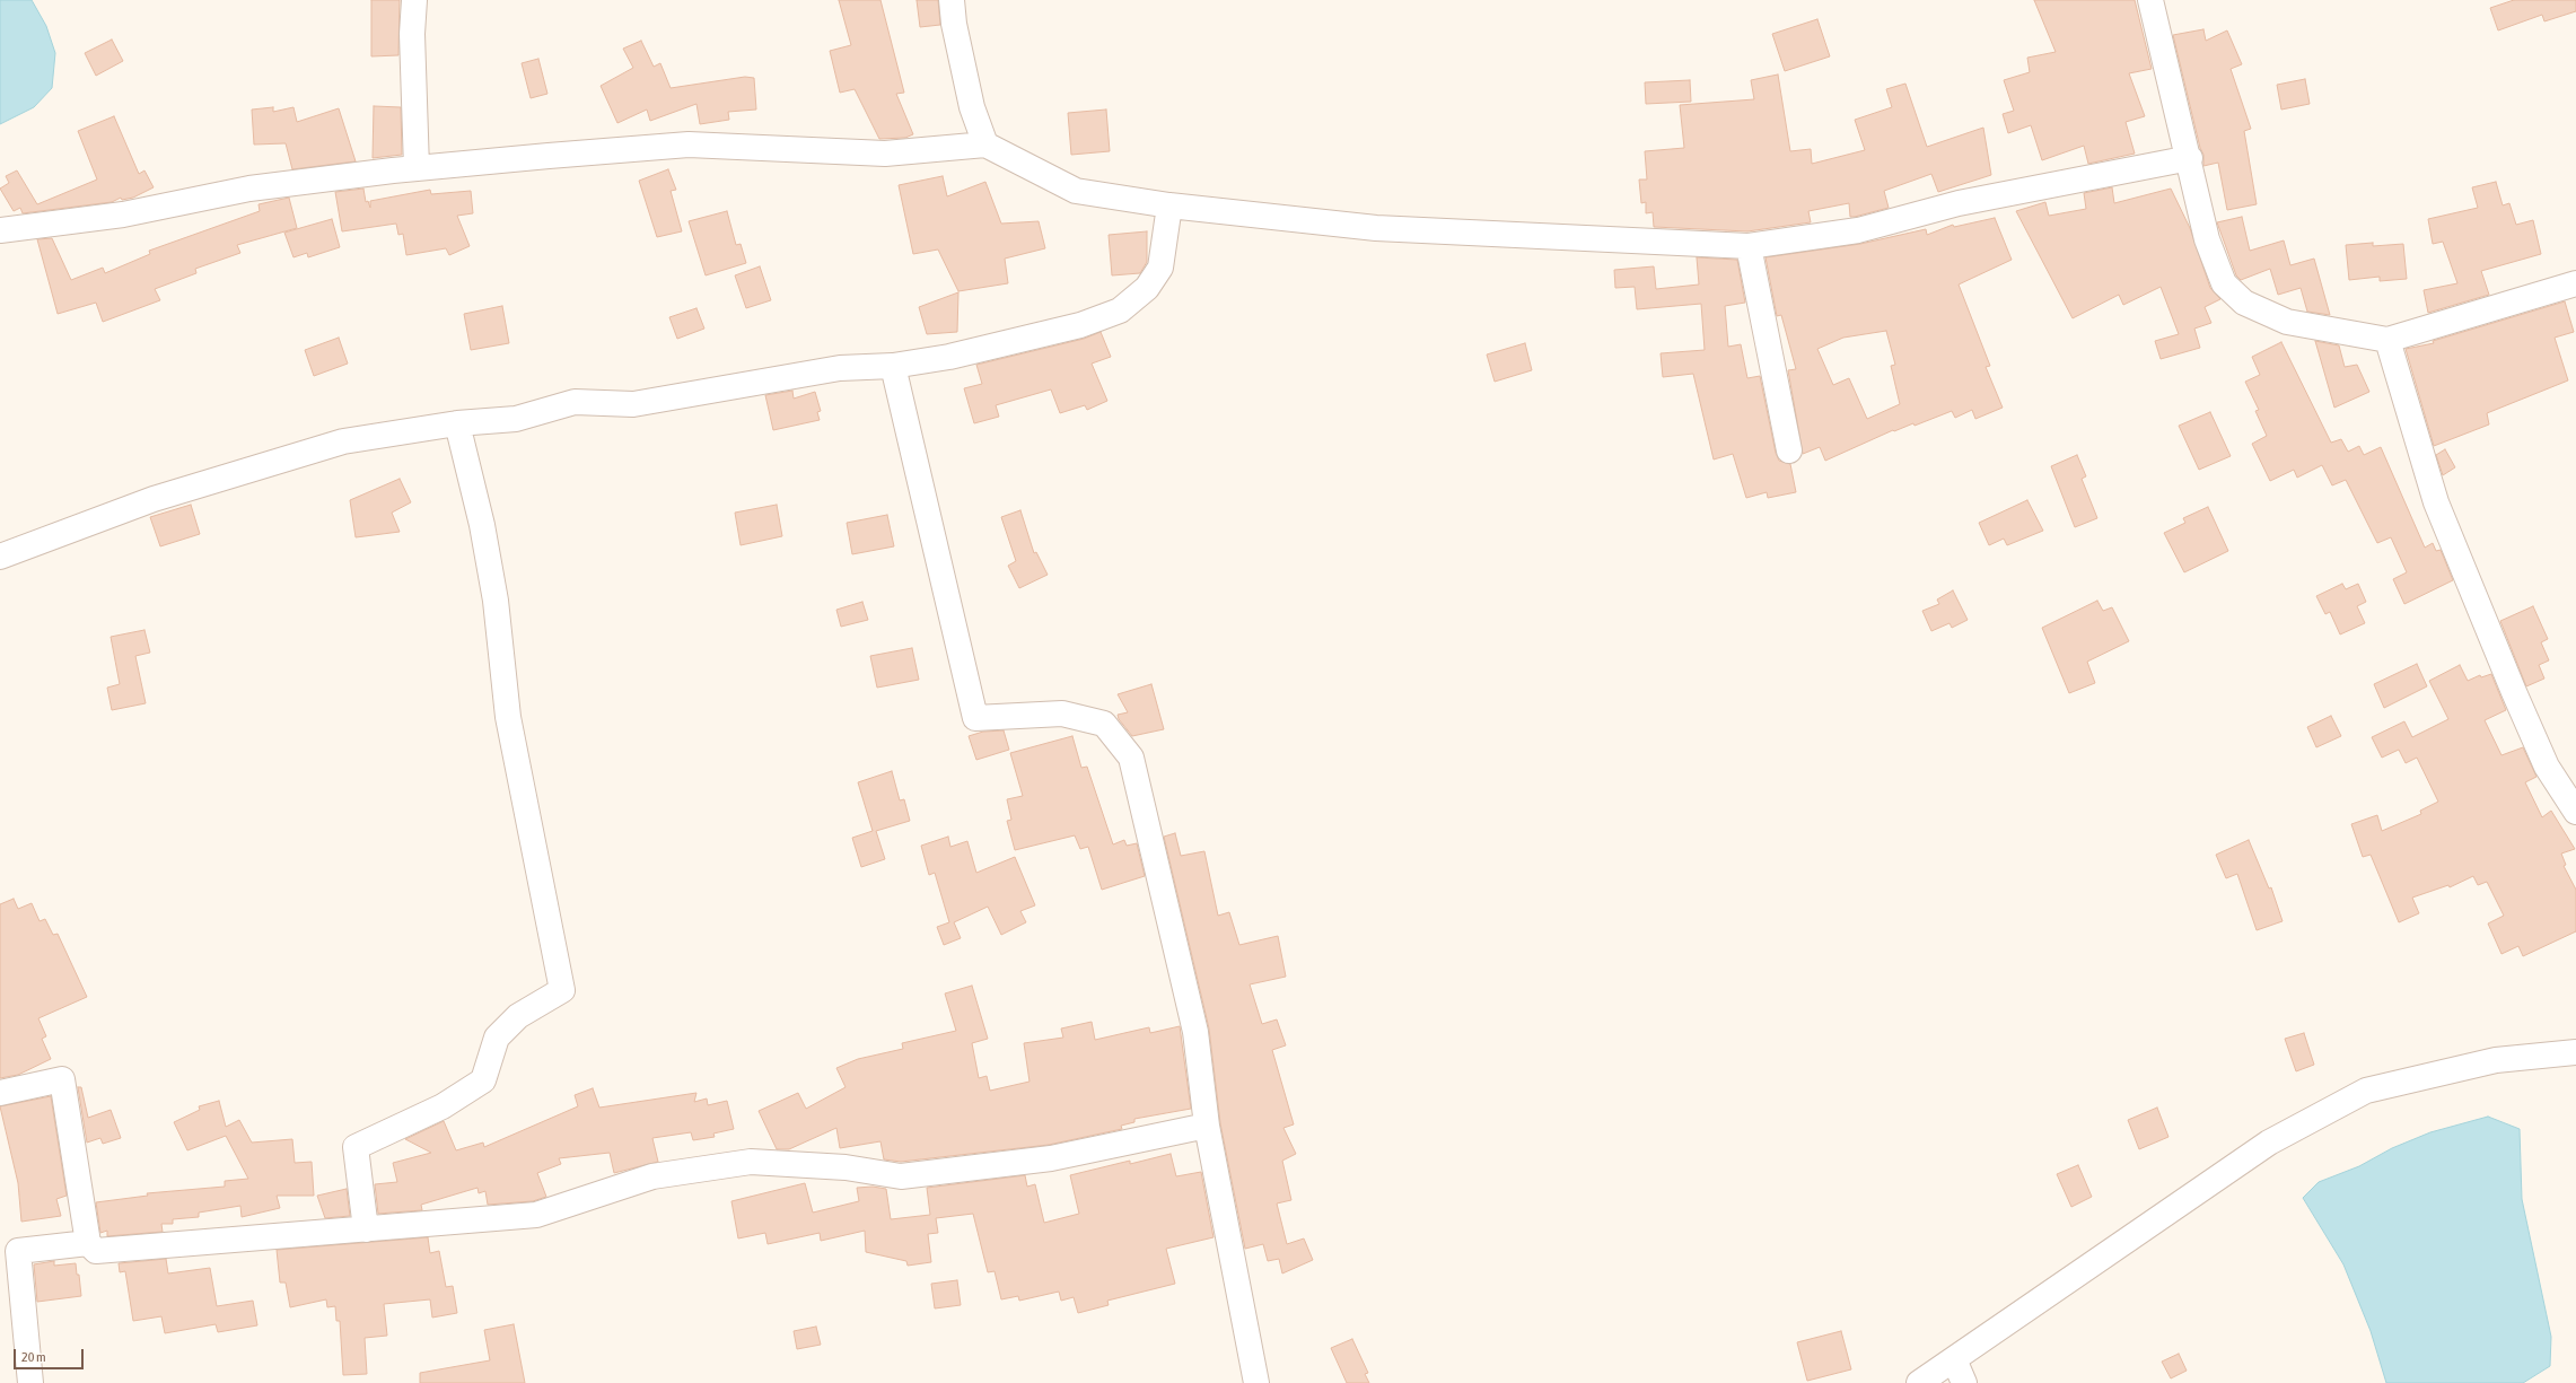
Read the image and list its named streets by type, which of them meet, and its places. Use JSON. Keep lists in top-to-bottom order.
{
  "scale_bar": "20 m"
}
